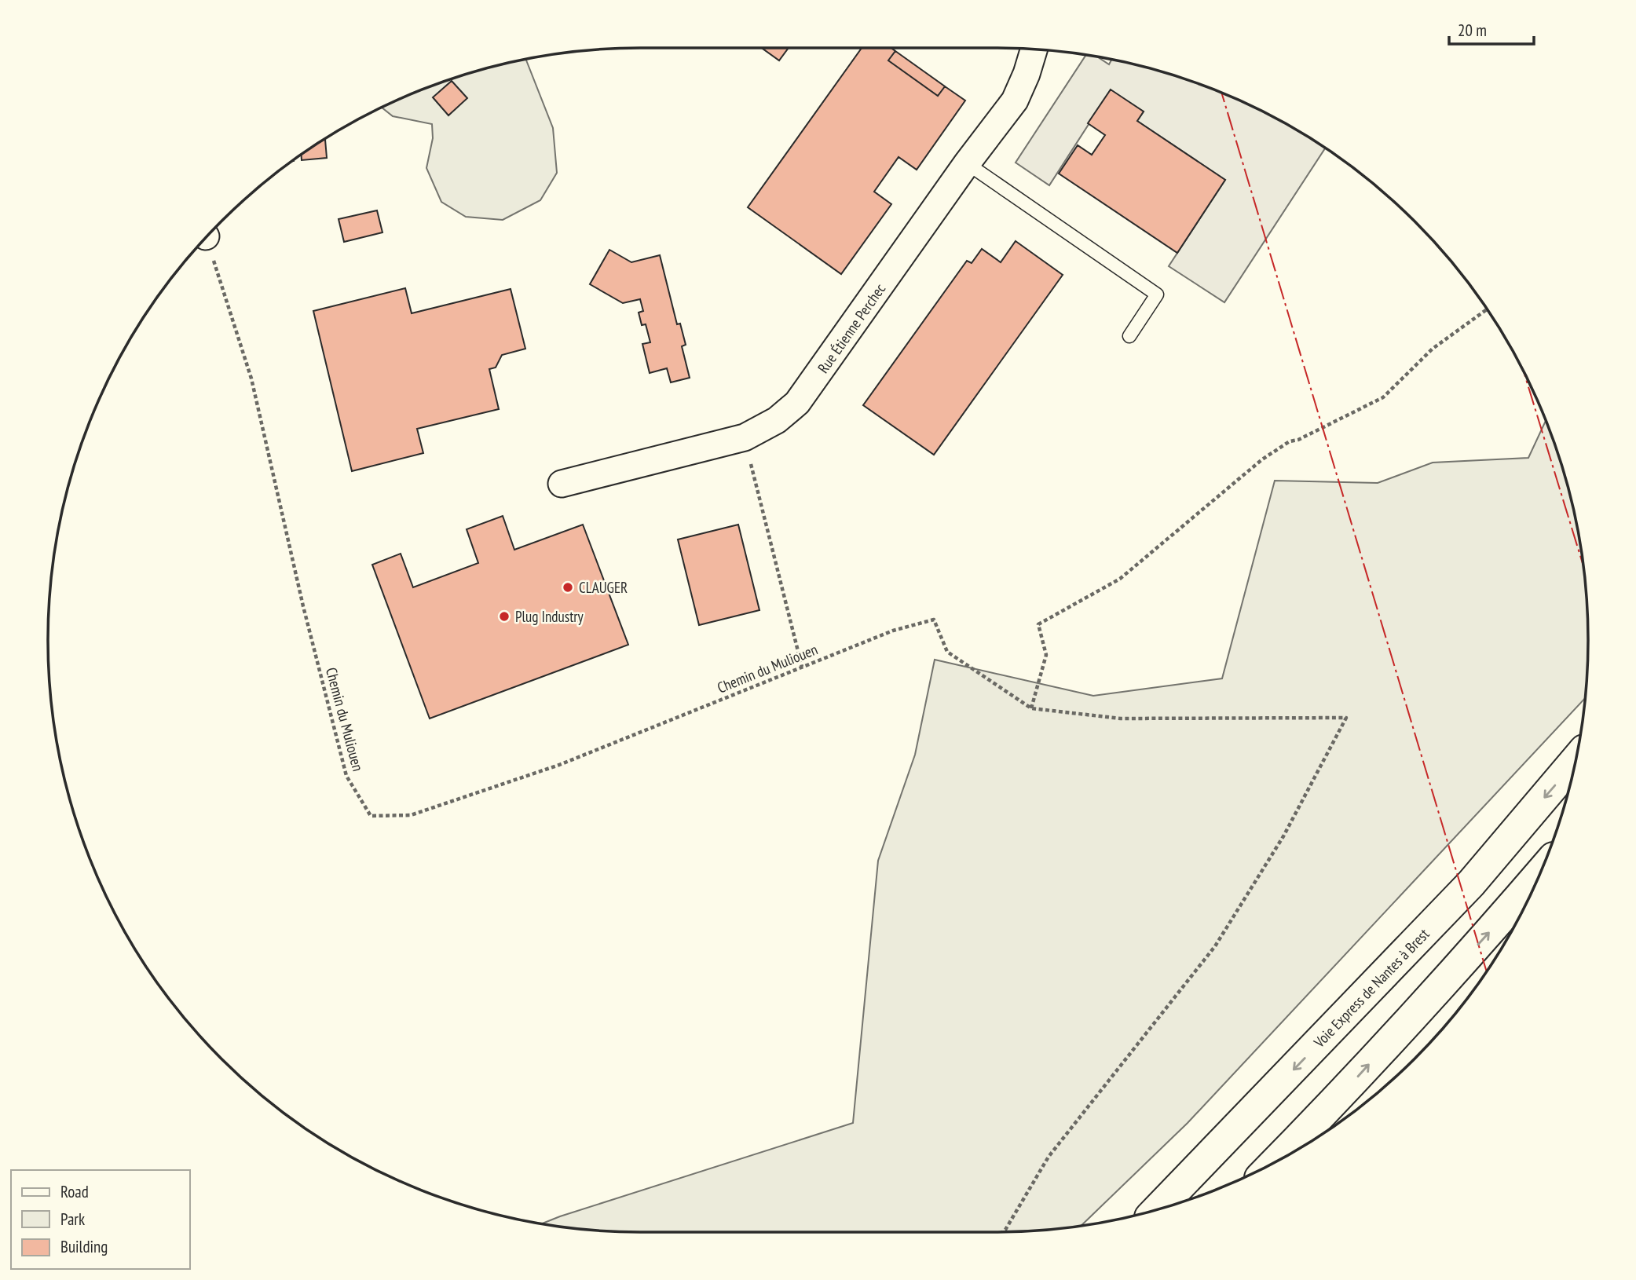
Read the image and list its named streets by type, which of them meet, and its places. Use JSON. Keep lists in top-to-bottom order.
{
  "streets": {
    "highway": ["Voie Express de Nantes à Brest"],
    "street": ["Rue Étienne Perchec"],
    "path": ["Chemin du Muliouen"]
  },
  "places": ["CLAUGER", "Plug Industry"],
  "legend": ["Road", "Park", "Building"],
  "scale_bar": "20 m"
}
